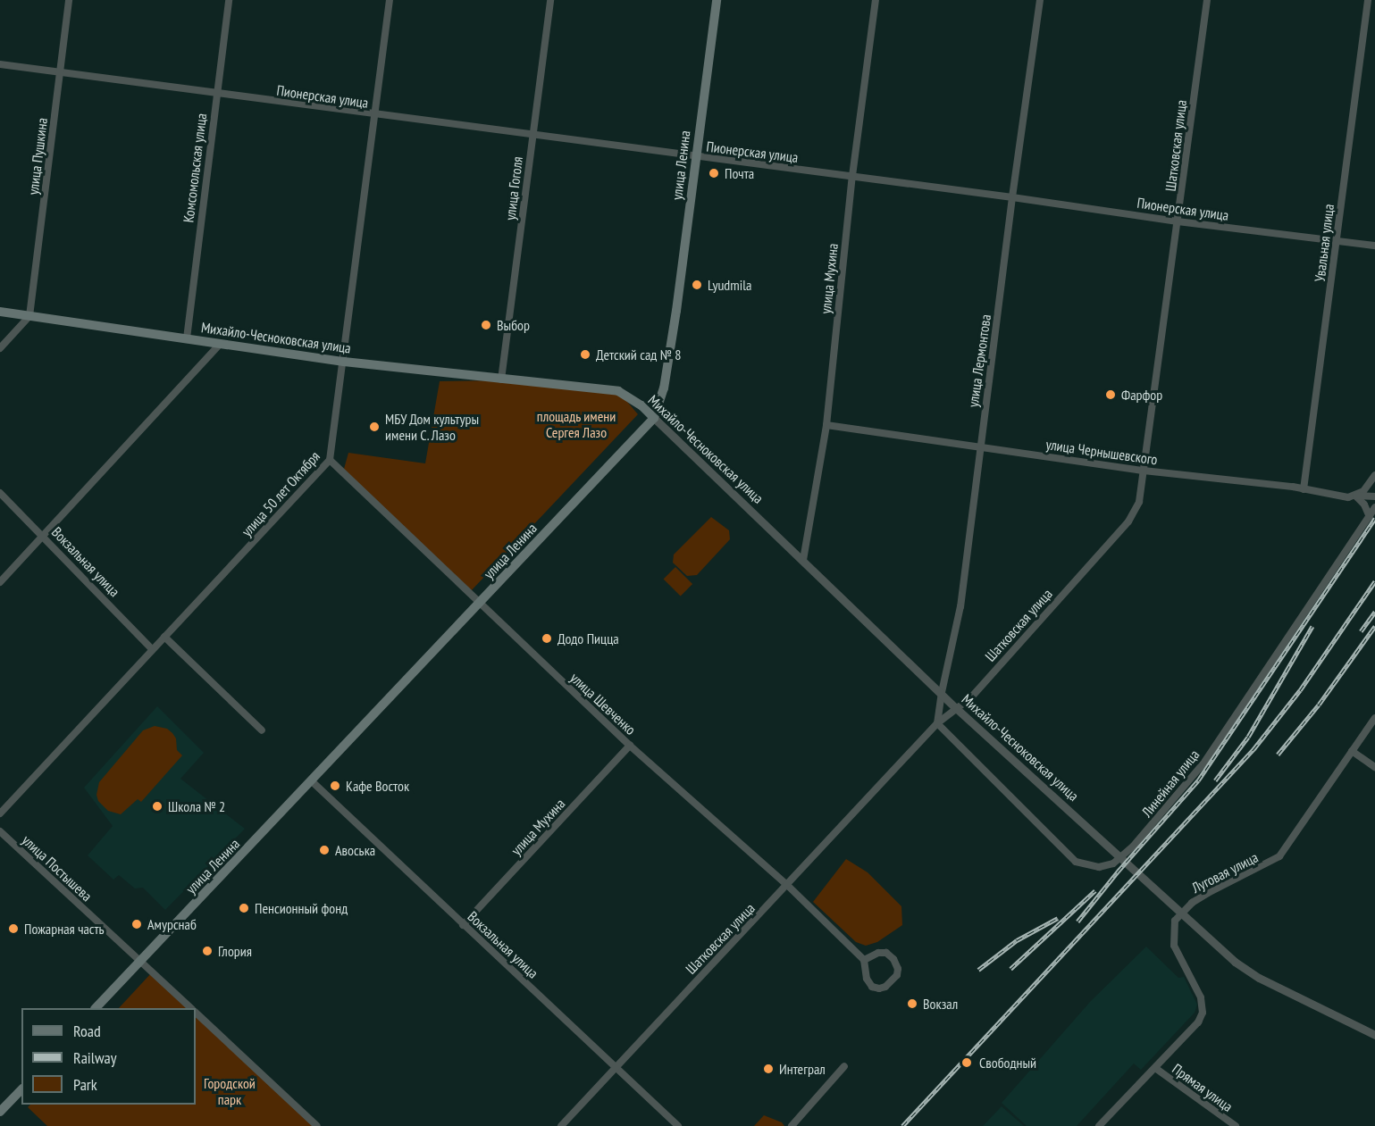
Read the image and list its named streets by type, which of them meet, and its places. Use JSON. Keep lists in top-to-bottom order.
{
  "streets": {
    "main road": ["улица Ленина", "Михайло-Чесноковская улица"],
    "street": [
      "Пионерская улица",
      "Шатковская улица",
      "улица Пушкина",
      "Комсомольская улица",
      "улица Гоголя",
      "Увальная улица",
      "улица Мухина",
      "улица Лермонтова",
      "улица Чернышевского",
      "улица 50 лет Октября",
      "Вокзальная улица",
      "улица Шевченко",
      "Линейная улица",
      "улица Постышева",
      "Луговая улица",
      "Прямая улица"
    ]
  },
  "crossings": [
    ["Пионерская улица", "Шатковская улица"],
    ["Пионерская улица", "улица Пушкина"],
    ["Пионерская улица", "улица Ленина"],
    ["Пионерская улица", "Комсомольская улица"],
    ["Пионерская улица", "улица Гоголя"],
    ["Пионерская улица", "Увальная улица"],
    ["Пионерская улица", "улица Мухина"],
    ["Пионерская улица", "улица Лермонтова"],
    ["Пионерская улица", "улица 50 лет Октября"],
    ["Шатковская улица", "Михайло-Чесноковская улица"],
    ["Шатковская улица", "улица Лермонтова"],
    ["Шатковская улица", "улица Чернышевского"],
    ["Шатковская улица", "Вокзальная улица"],
    ["Шатковская улица", "улица Шевченко"],
    ["Шатковская улица", "Линейная улица"],
    ["улица Пушкина", "Михайло-Чесноковская улица"],
    ["улица Ленина", "Михайло-Чесноковская улица"],
    ["улица Ленина", "Вокзальная улица"],
    ["улица Ленина", "улица Шевченко"],
    ["улица Ленина", "улица Постышева"],
    ["Комсомольская улица", "Михайло-Чесноковская улица"],
    ["улица Гоголя", "Михайло-Чесноковская улица"],
    ["Увальная улица", "улица Чернышевского"],
    ["улица Мухина", "Михайло-Чесноковская улица"],
    ["улица Мухина", "улица Чернышевского"],
    ["улица Мухина", "Вокзальная улица"],
    ["улица Мухина", "улица Шевченко"],
    ["Михайло-Чесноковская улица", "улица Лермонтова"],
    ["Михайло-Чесноковская улица", "улица 50 лет Октября"],
    ["улица Лермонтова", "улица Чернышевского"],
    ["улица Лермонтова", "Линейная улица"],
    ["улица 50 лет Октября", "Вокзальная улица"],
    ["улица 50 лет Октября", "улица Шевченко"],
    ["Луговая улица", "Прямая улица"]
  ],
  "parks": ["площадь имени Сергея Лазо", "Городской парк"],
  "places": [
    "Почта",
    "Lyudmila",
    "Выбор",
    "Детский сад № 8",
    "Фарфор",
    "МБУ Дом культуры имени С. Лазо",
    "Додо Пицца",
    "Кафе Восток",
    "Школа № 2",
    "Авоська",
    "Пенсионный фонд",
    "Амурснаб",
    "Пожарная часть",
    "Глория",
    "Вокзал",
    "Свободный",
    "Интеграл"
  ],
  "legend": ["Road", "Railway", "Park"]
}
